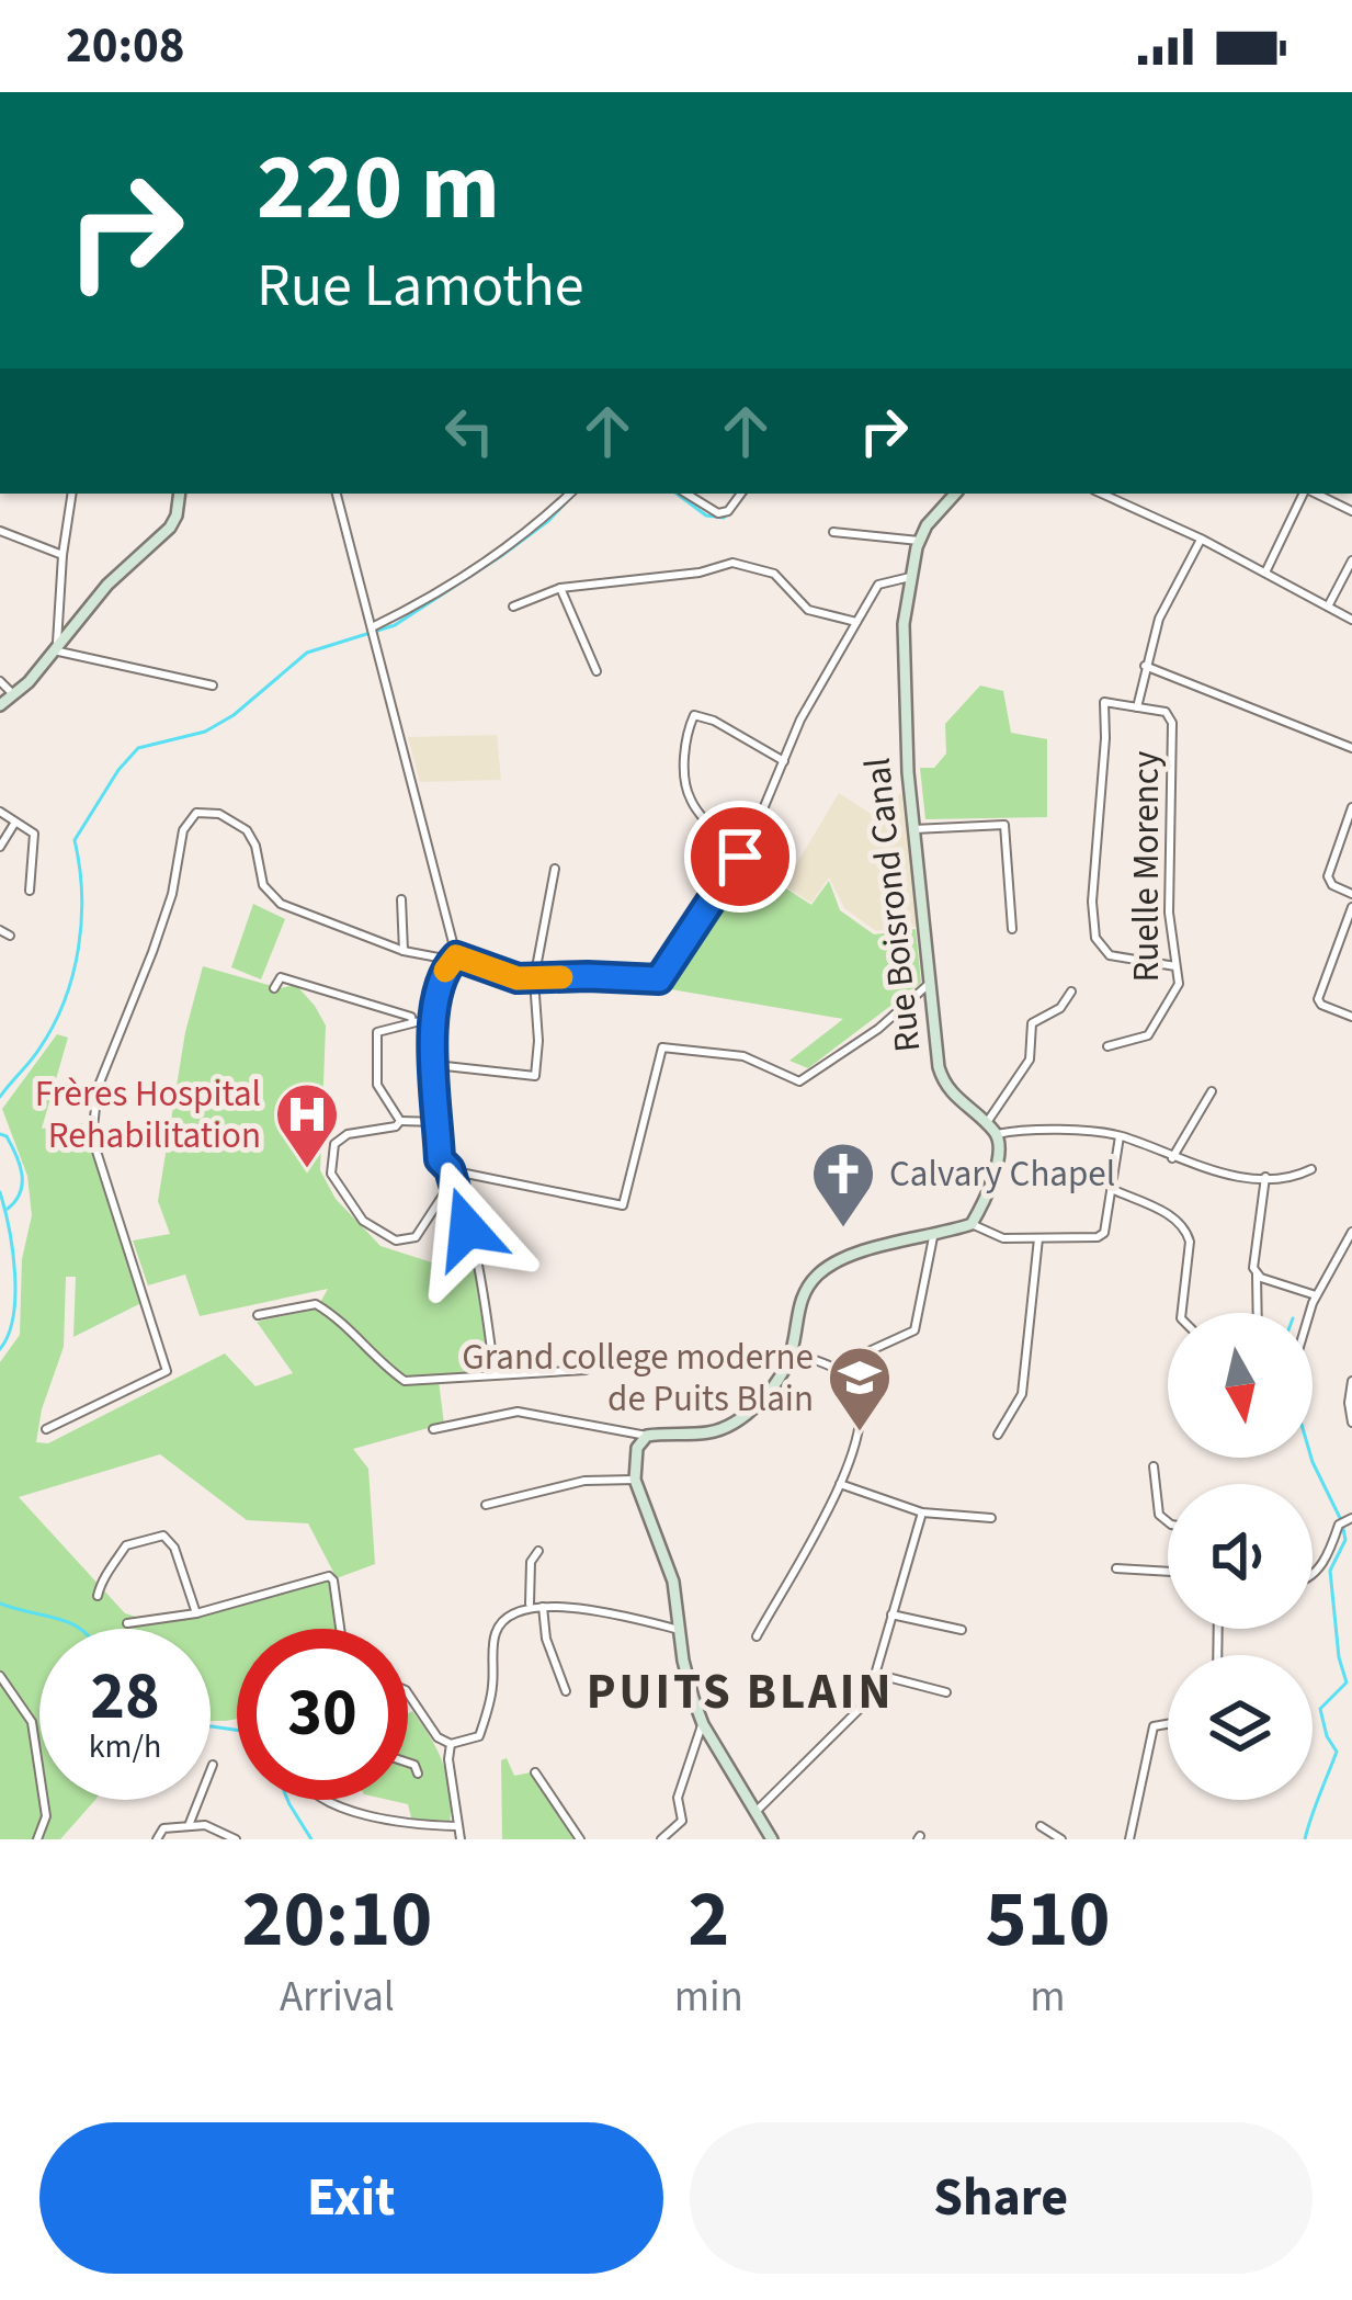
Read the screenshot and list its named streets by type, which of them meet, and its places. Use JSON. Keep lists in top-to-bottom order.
{
  "streets": {
    "street": ["Ruelle Morency", "Rue Boisrond Canal"]
  },
  "districts": ["PUITS BLAIN"],
  "places": {
    "hospital": ["Frères Hospital Rehabilitation"],
    "church": ["Calvary Chapel"],
    "school or university": ["Grand college moderne de Puits Blain"]
  },
  "north": "bottom",
  "page": {
    "status": "20:08",
    "turn": ["220 m", "Rue Lamothe"],
    "speed": "28 km/h",
    "limit": "30",
    "eta": [
      "20:10",
      "Arrival",
      "2",
      "min",
      "510",
      "m"
    ],
    "buttons": ["Exit", "Share"]
  }
}
